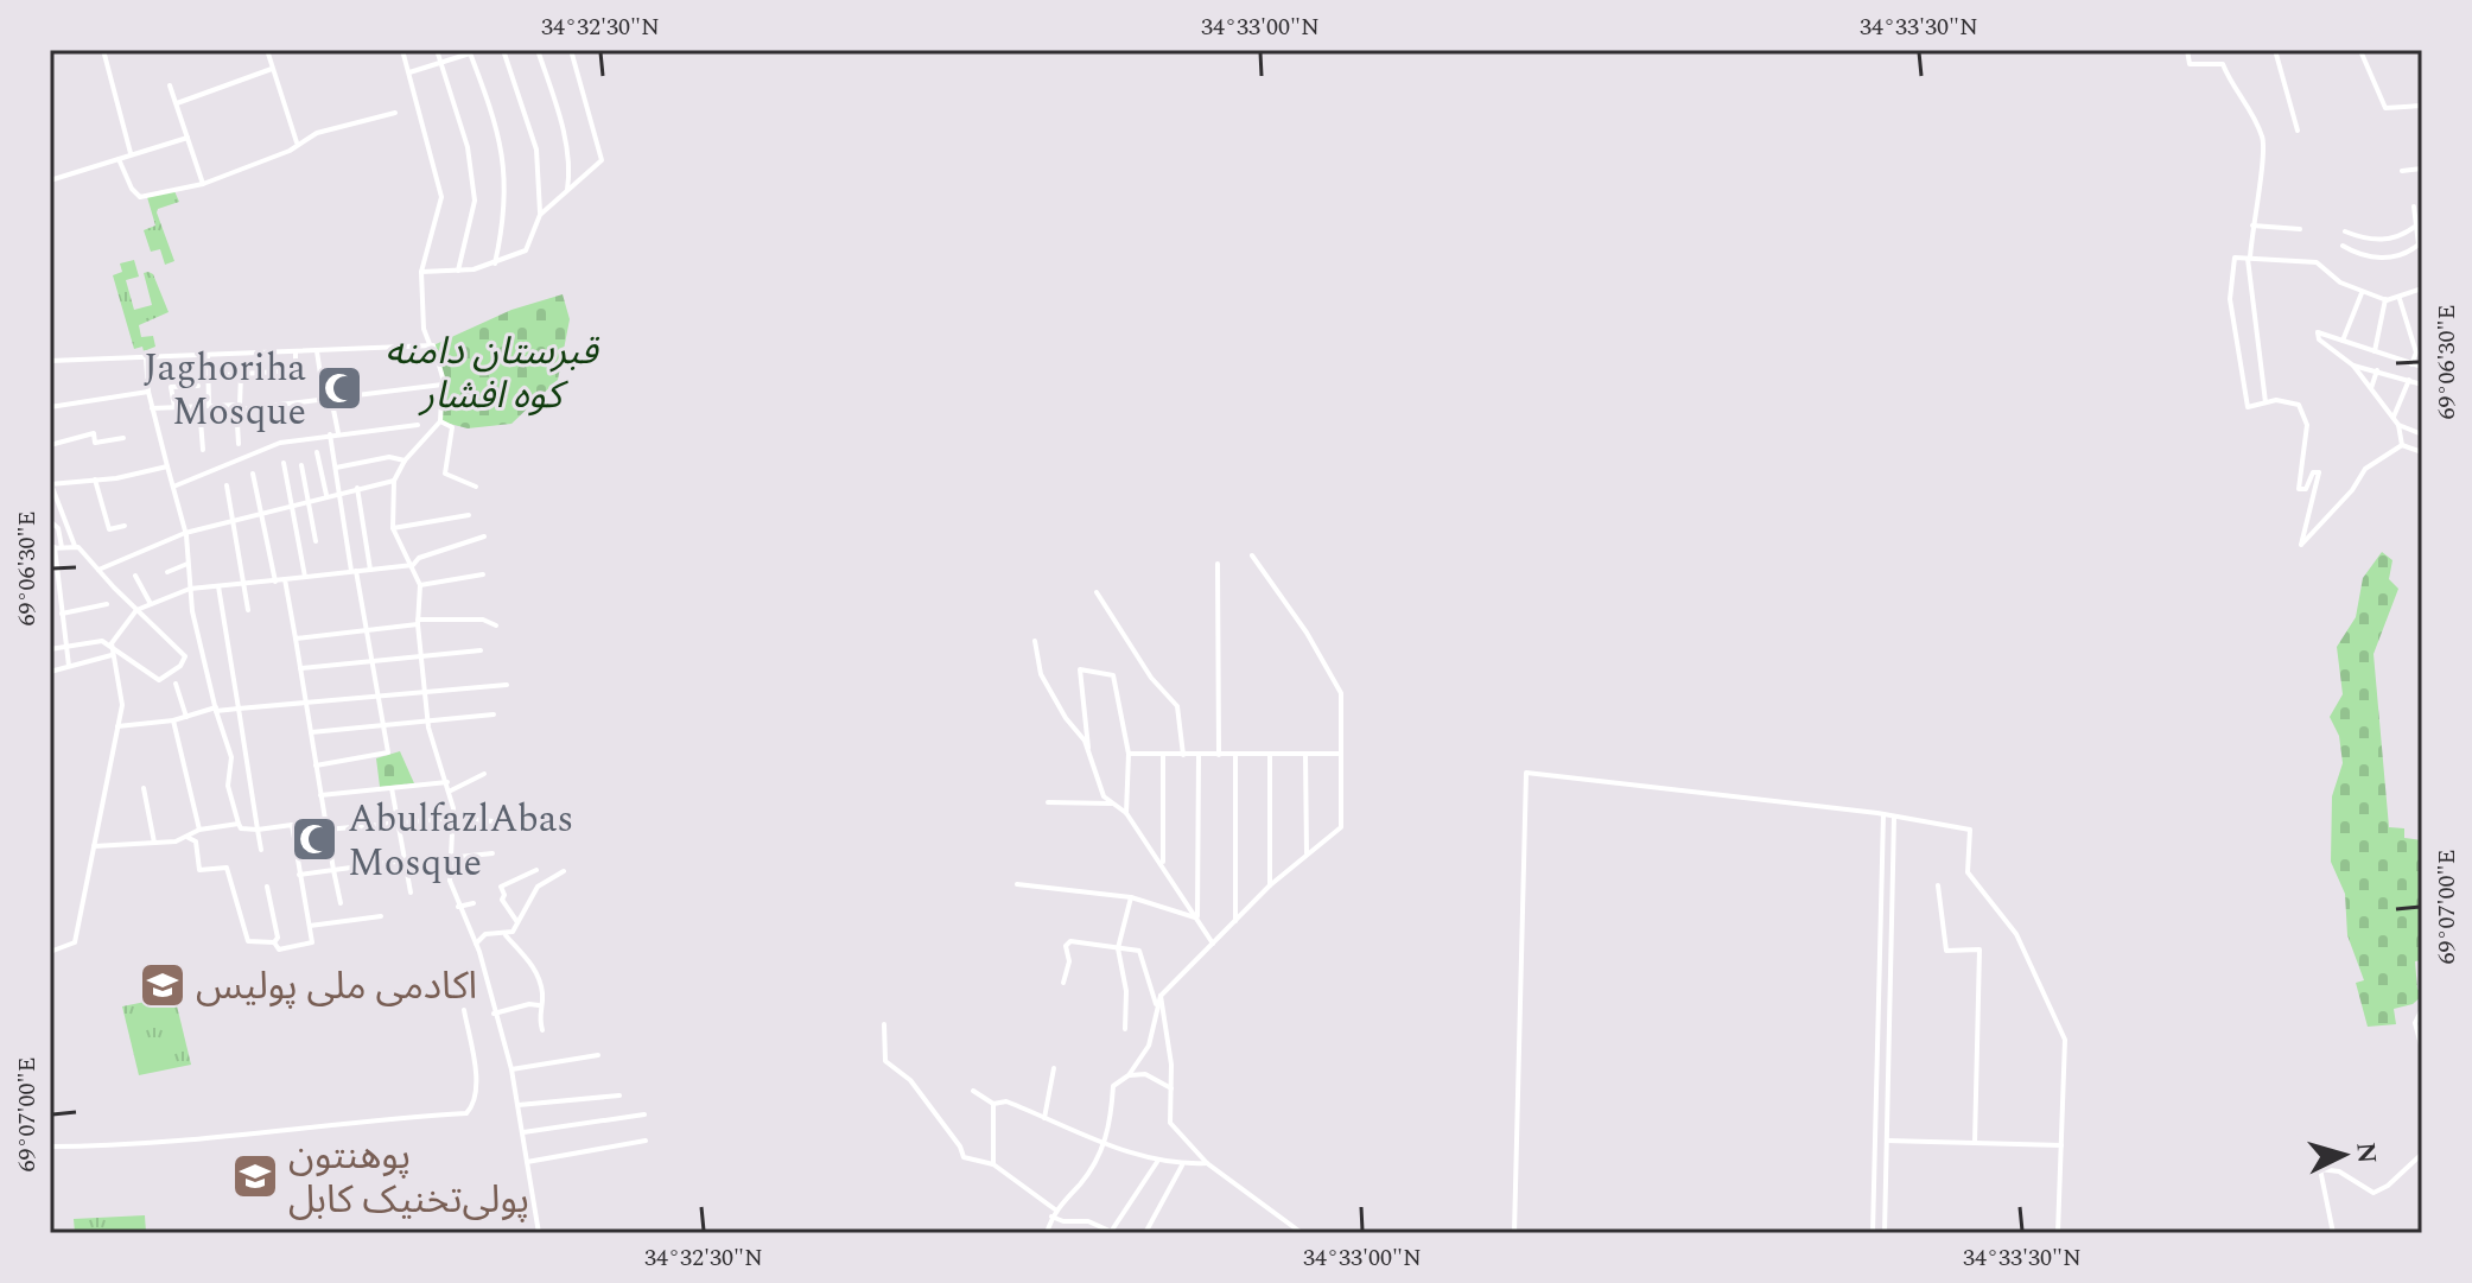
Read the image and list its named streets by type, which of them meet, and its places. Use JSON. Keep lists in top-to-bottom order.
{
  "parks": ["قبرستان دامنه کوه افشار"],
  "places": {
    "mosque": ["Jaghoriha Mosque", "AbulfazlAbas Mosque"],
    "school or university": ["اکادمی ملی پولیس", "پوهنتون پولی‌تخنیک کابل"]
  },
  "north": "right",
  "coordinates": [
    "34°32'30\"N",
    "34°33'00\"N",
    "34°33'30\"N",
    "69°06'30\"E",
    "69°07'00\"E"
  ]
}
